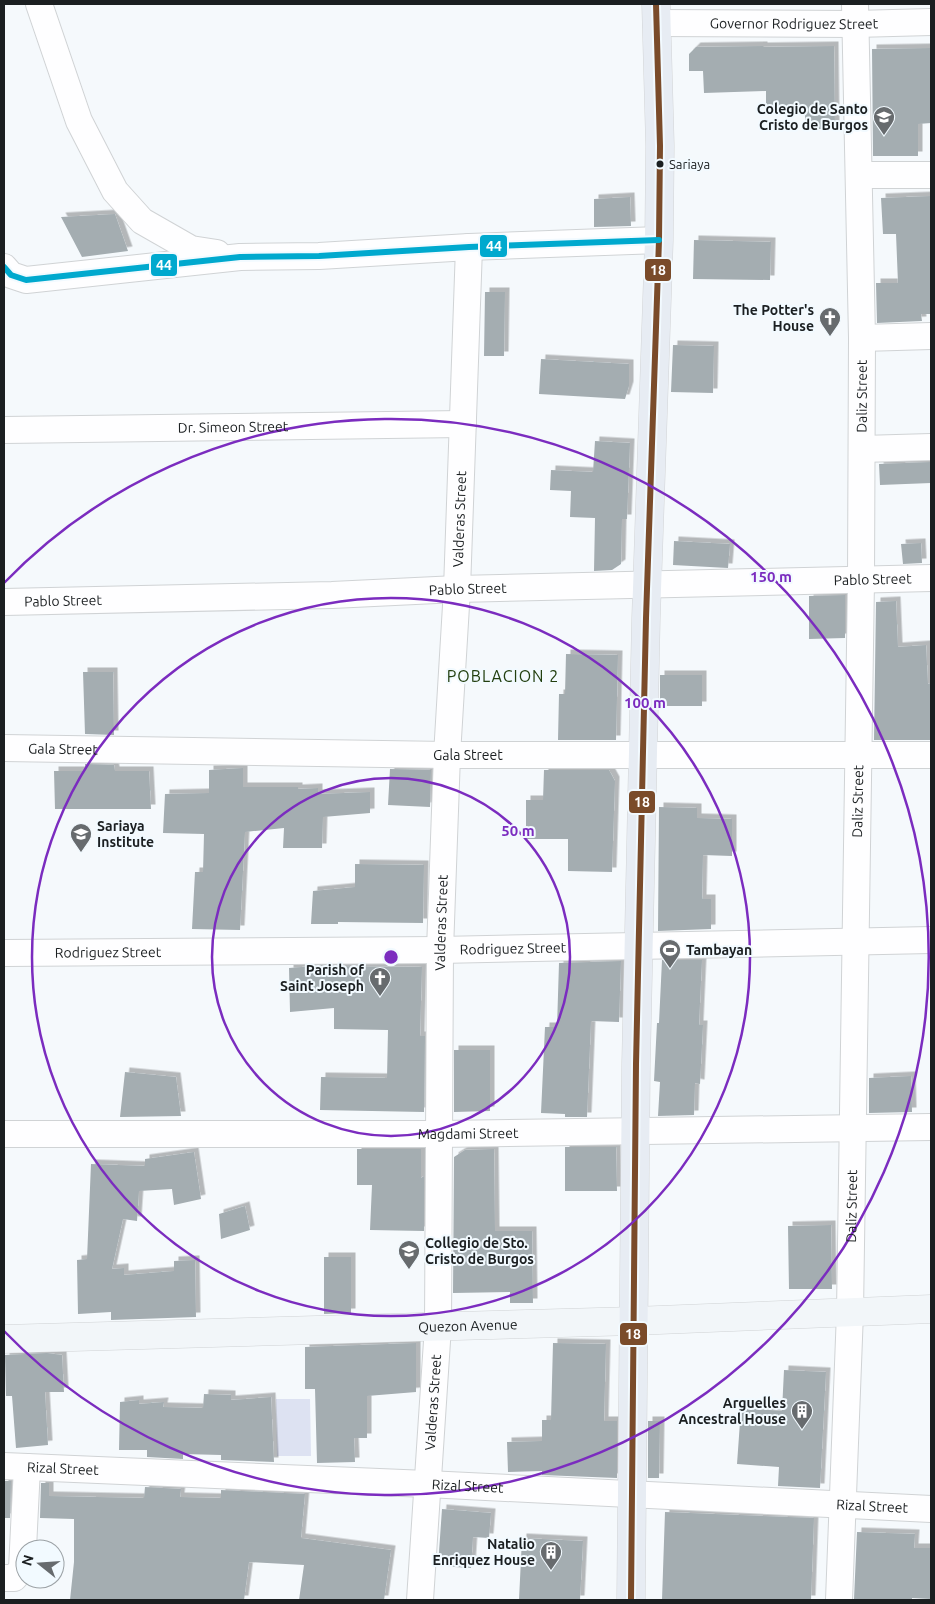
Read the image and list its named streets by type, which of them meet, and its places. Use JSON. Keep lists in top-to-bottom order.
{
  "streets": {
    "street": [
      "Governor Rodriguez Street",
      "Daliz Street",
      "Dr. Simeon Street",
      "Valderas Street",
      "Pablo Street",
      "Gala Street",
      "Rodriguez Street",
      "Magdami Street",
      "Quezon Avenue",
      "Rizal Street"
    ]
  },
  "crossings": [
    ["Governor Rodriguez Street", "Daliz Street"],
    ["Daliz Street", "Pablo Street"],
    ["Daliz Street", "Gala Street"],
    ["Daliz Street", "Rodriguez Street"],
    ["Daliz Street", "Magdami Street"],
    ["Daliz Street", "Quezon Avenue"],
    ["Daliz Street", "Rizal Street"],
    ["Dr. Simeon Street", "Valderas Street"],
    ["Valderas Street", "Pablo Street"],
    ["Valderas Street", "Gala Street"],
    ["Valderas Street", "Rodriguez Street"],
    ["Valderas Street", "Magdami Street"],
    ["Valderas Street", "Quezon Avenue"],
    ["Valderas Street", "Rizal Street"]
  ],
  "districts": ["POBLACION 2"],
  "places": {
    "school or university": ["Colegio de Santo Cristo de Burgos", "Sariaya Institute", "Collegio de Sto. Cristo de Burgos"],
    "other": ["Sariaya"],
    "church": ["The Potter's House", "Parish of Saint Joseph"],
    "sports": ["Tambayan"],
    "building": ["Arguelles Ancestral House", "Natalio Enriquez House"]
  },
  "lines": ["transit line 18", "transit line 44"],
  "north": "left",
  "rings": ["150 m", "100 m", "50 m"]
}
